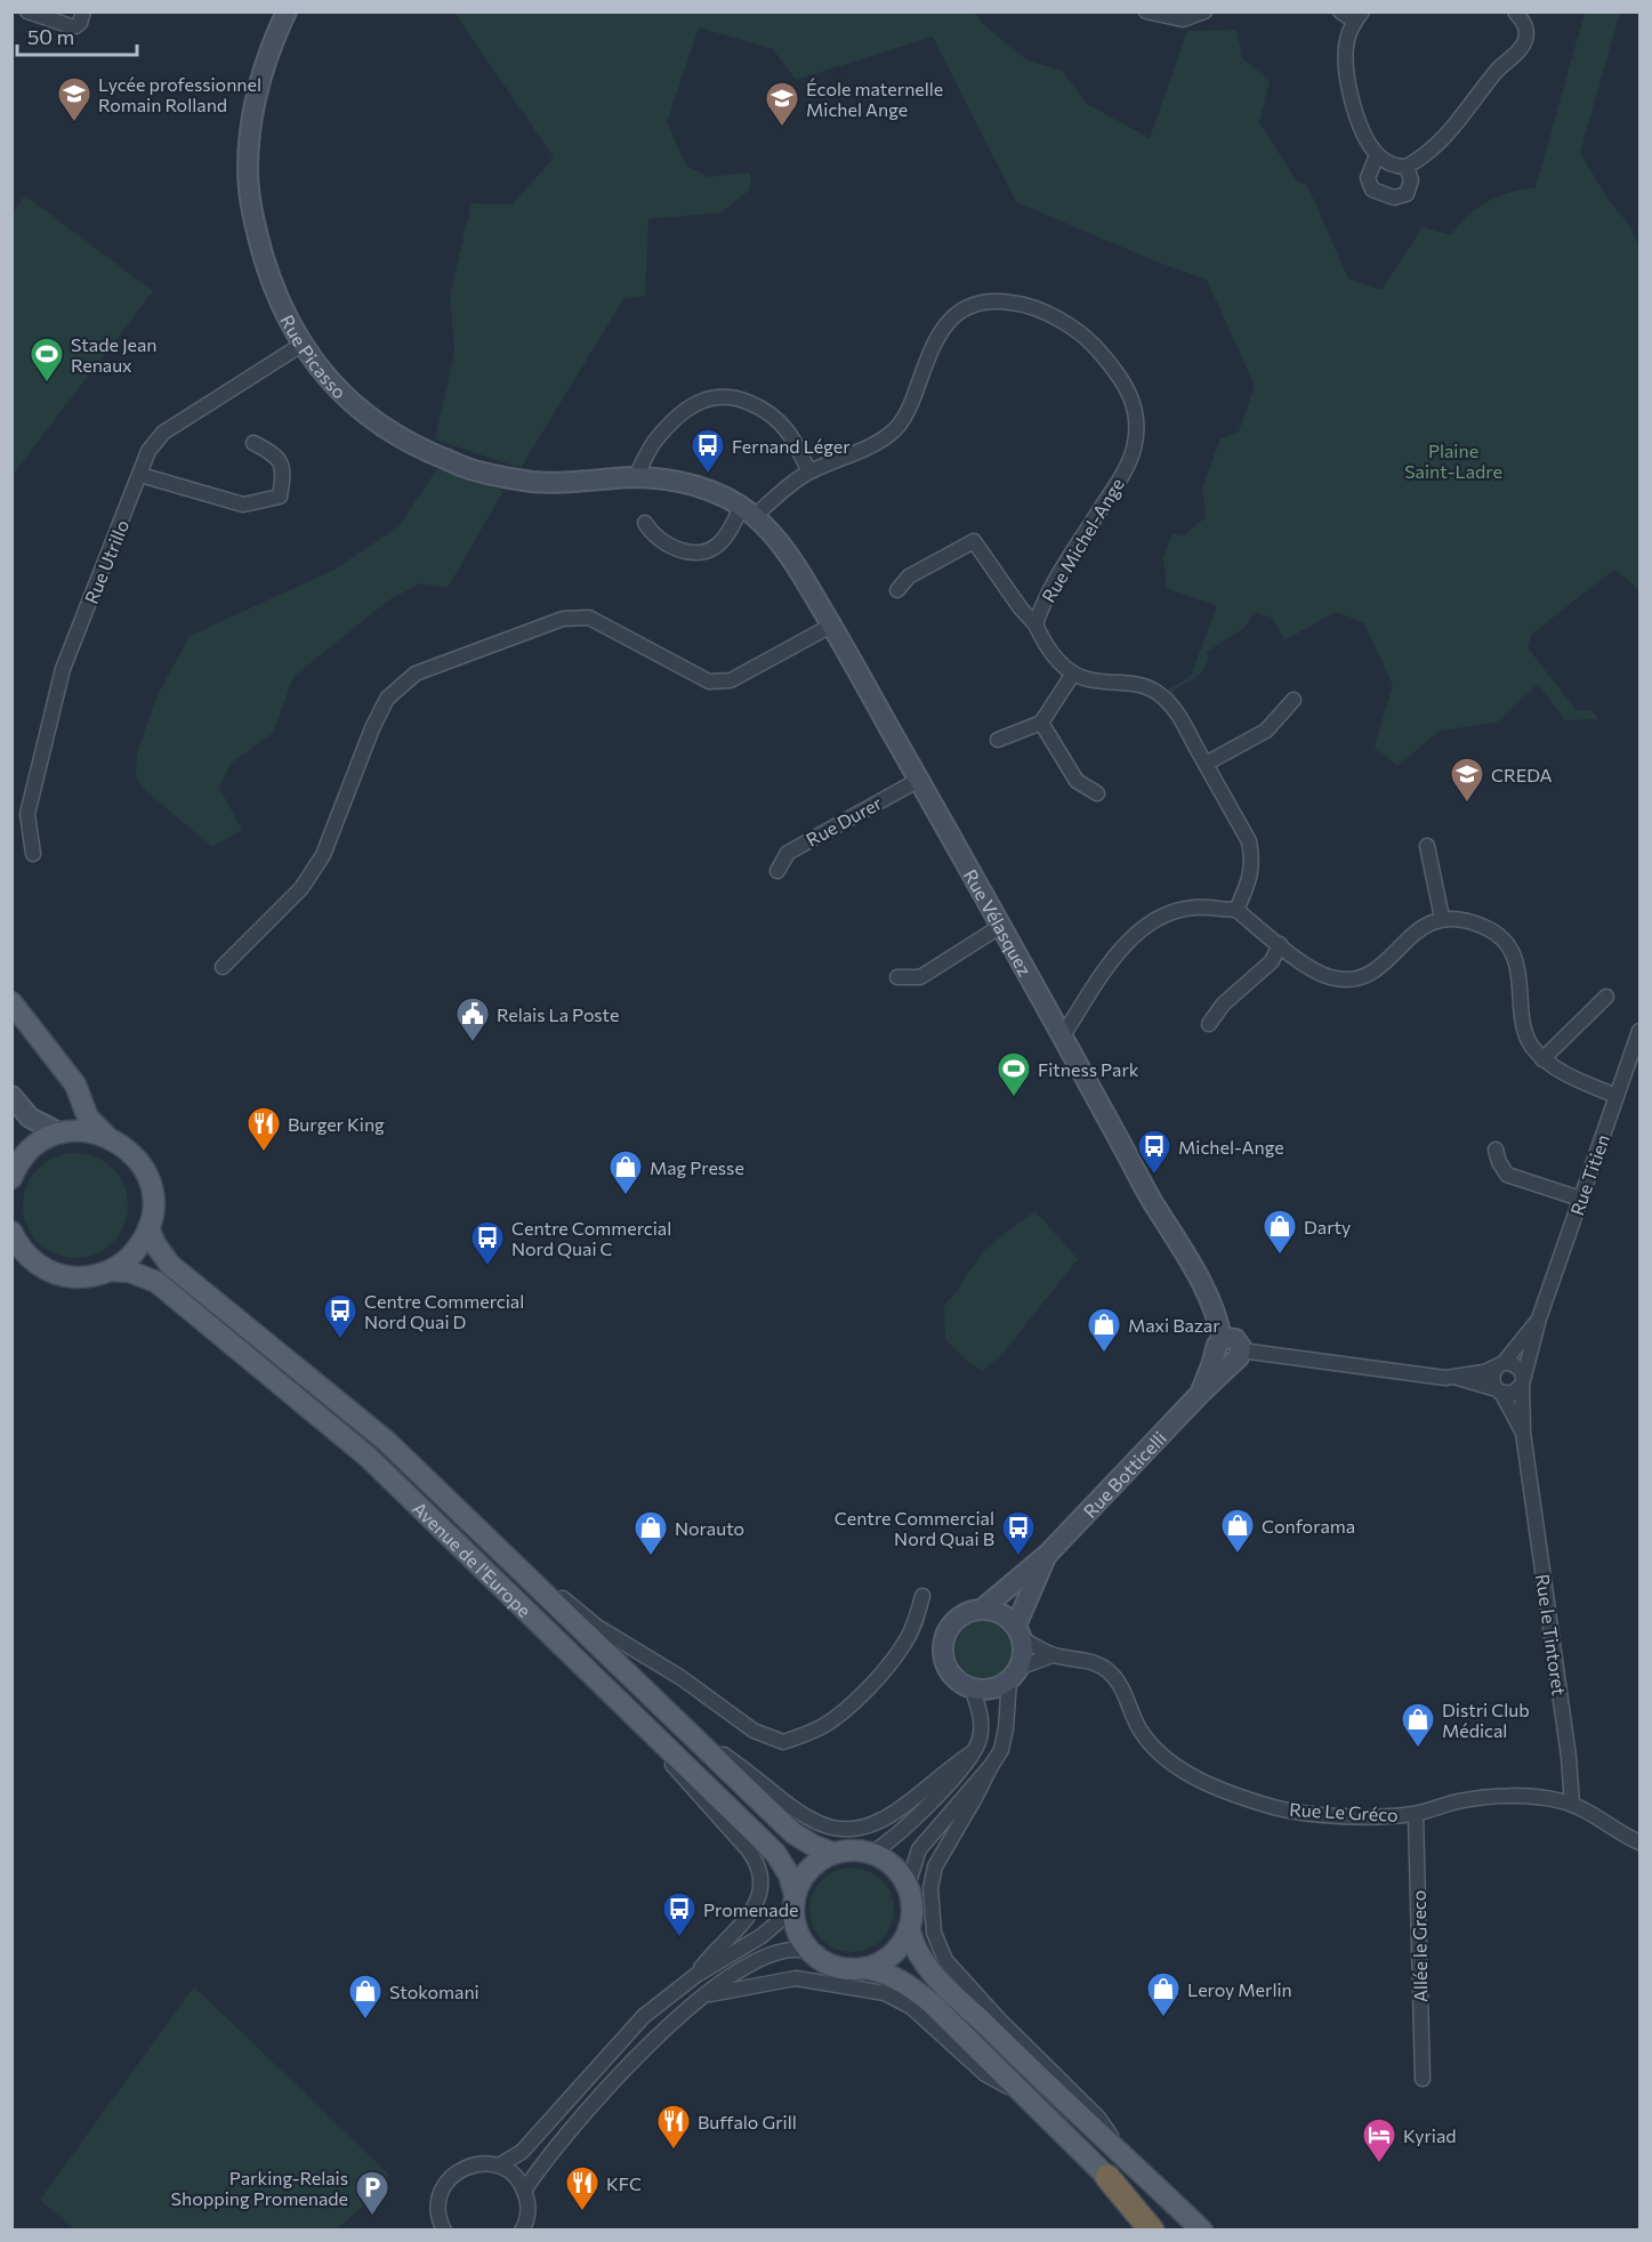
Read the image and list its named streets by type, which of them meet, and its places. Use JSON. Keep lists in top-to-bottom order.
{
  "streets": {
    "main road": ["Avenue de l'Europe"],
    "street": [
      "Rue Picasso",
      "Rue Michel-Ange",
      "Rue Utrillo",
      "Rue Durer",
      "Rue Vélasquez",
      "Rue Titien",
      "Rue Botticelli",
      "Rue le Tintoret",
      "Rue Le Gréco",
      "Allée le Greco"
    ]
  },
  "crossings": [
    ["Rue Picasso", "Rue Michel-Ange"],
    ["Rue Picasso", "Rue Utrillo"],
    ["Rue Picasso", "Rue Vélasquez"],
    ["Rue Michel-Ange", "Rue Vélasquez"],
    ["Rue Durer", "Rue Vélasquez"],
    ["Rue Vélasquez", "Rue Botticelli"],
    ["Rue Titien", "Rue le Tintoret"],
    ["Rue Botticelli", "Rue Le Gréco"],
    ["Rue le Tintoret", "Rue Le Gréco"],
    ["Rue Le Gréco", "Allée le Greco"]
  ],
  "parks": ["Plaine Saint-Ladre"],
  "places": {
    "school or university": ["Lycée professionnel Romain Rolland", "École maternelle Michel Ange", "CREDA"],
    "sports": ["Stade Jean Renaux", "Fitness Park"],
    "bus stop": [
      "Fernand Léger",
      "Michel-Ange",
      "Centre Commercial Nord Quai C",
      "Centre Commercial Nord Quai D",
      "Centre Commercial Nord Quai B",
      "Promenade"
    ],
    "public building": ["Relais La Poste"],
    "restaurant": ["Burger King", "Buffalo Grill", "KFC"],
    "shop": [
      "Mag Presse",
      "Darty",
      "Maxi Bazar",
      "Conforama",
      "Norauto",
      "Distri Club Médical",
      "Leroy Merlin",
      "Stokomani"
    ],
    "hotel": ["Kyriad"],
    "parking": ["Parking-Relais Shopping Promenade"]
  },
  "scale_bar": "50 m"
}
